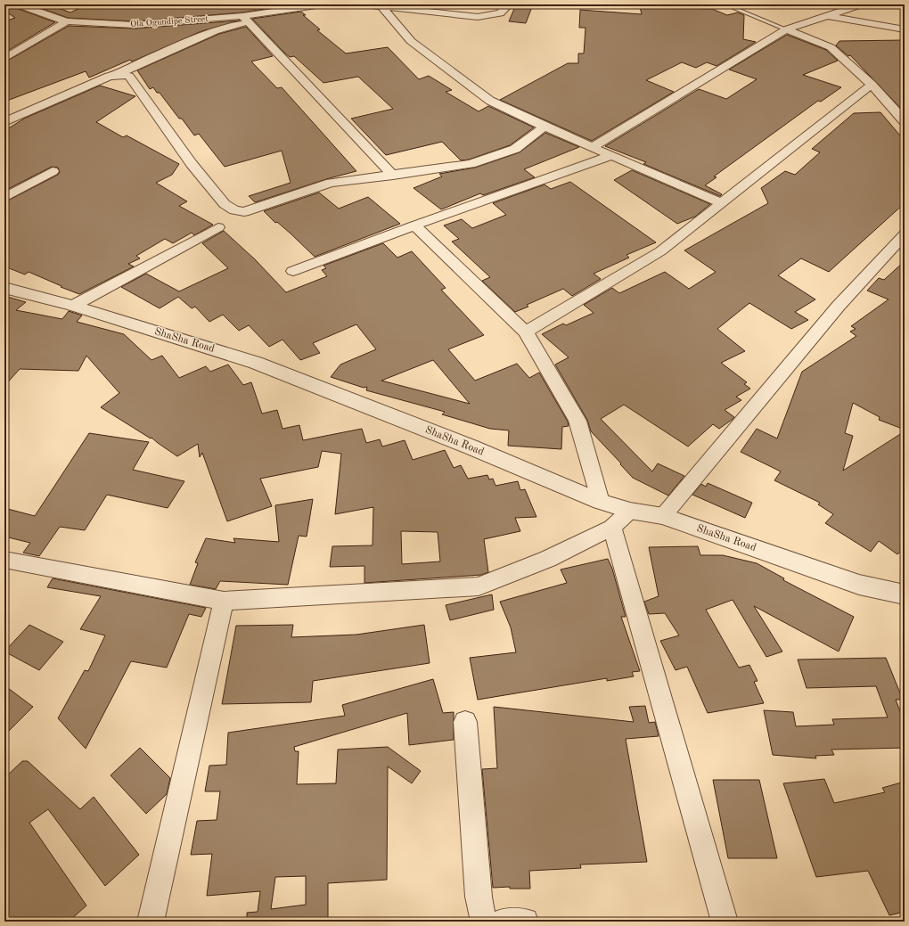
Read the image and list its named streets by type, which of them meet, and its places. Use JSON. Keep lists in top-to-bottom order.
{
  "streets": {
    "street": ["Ola Ogundipe Street", "ShaSha Road"]
  }
}
